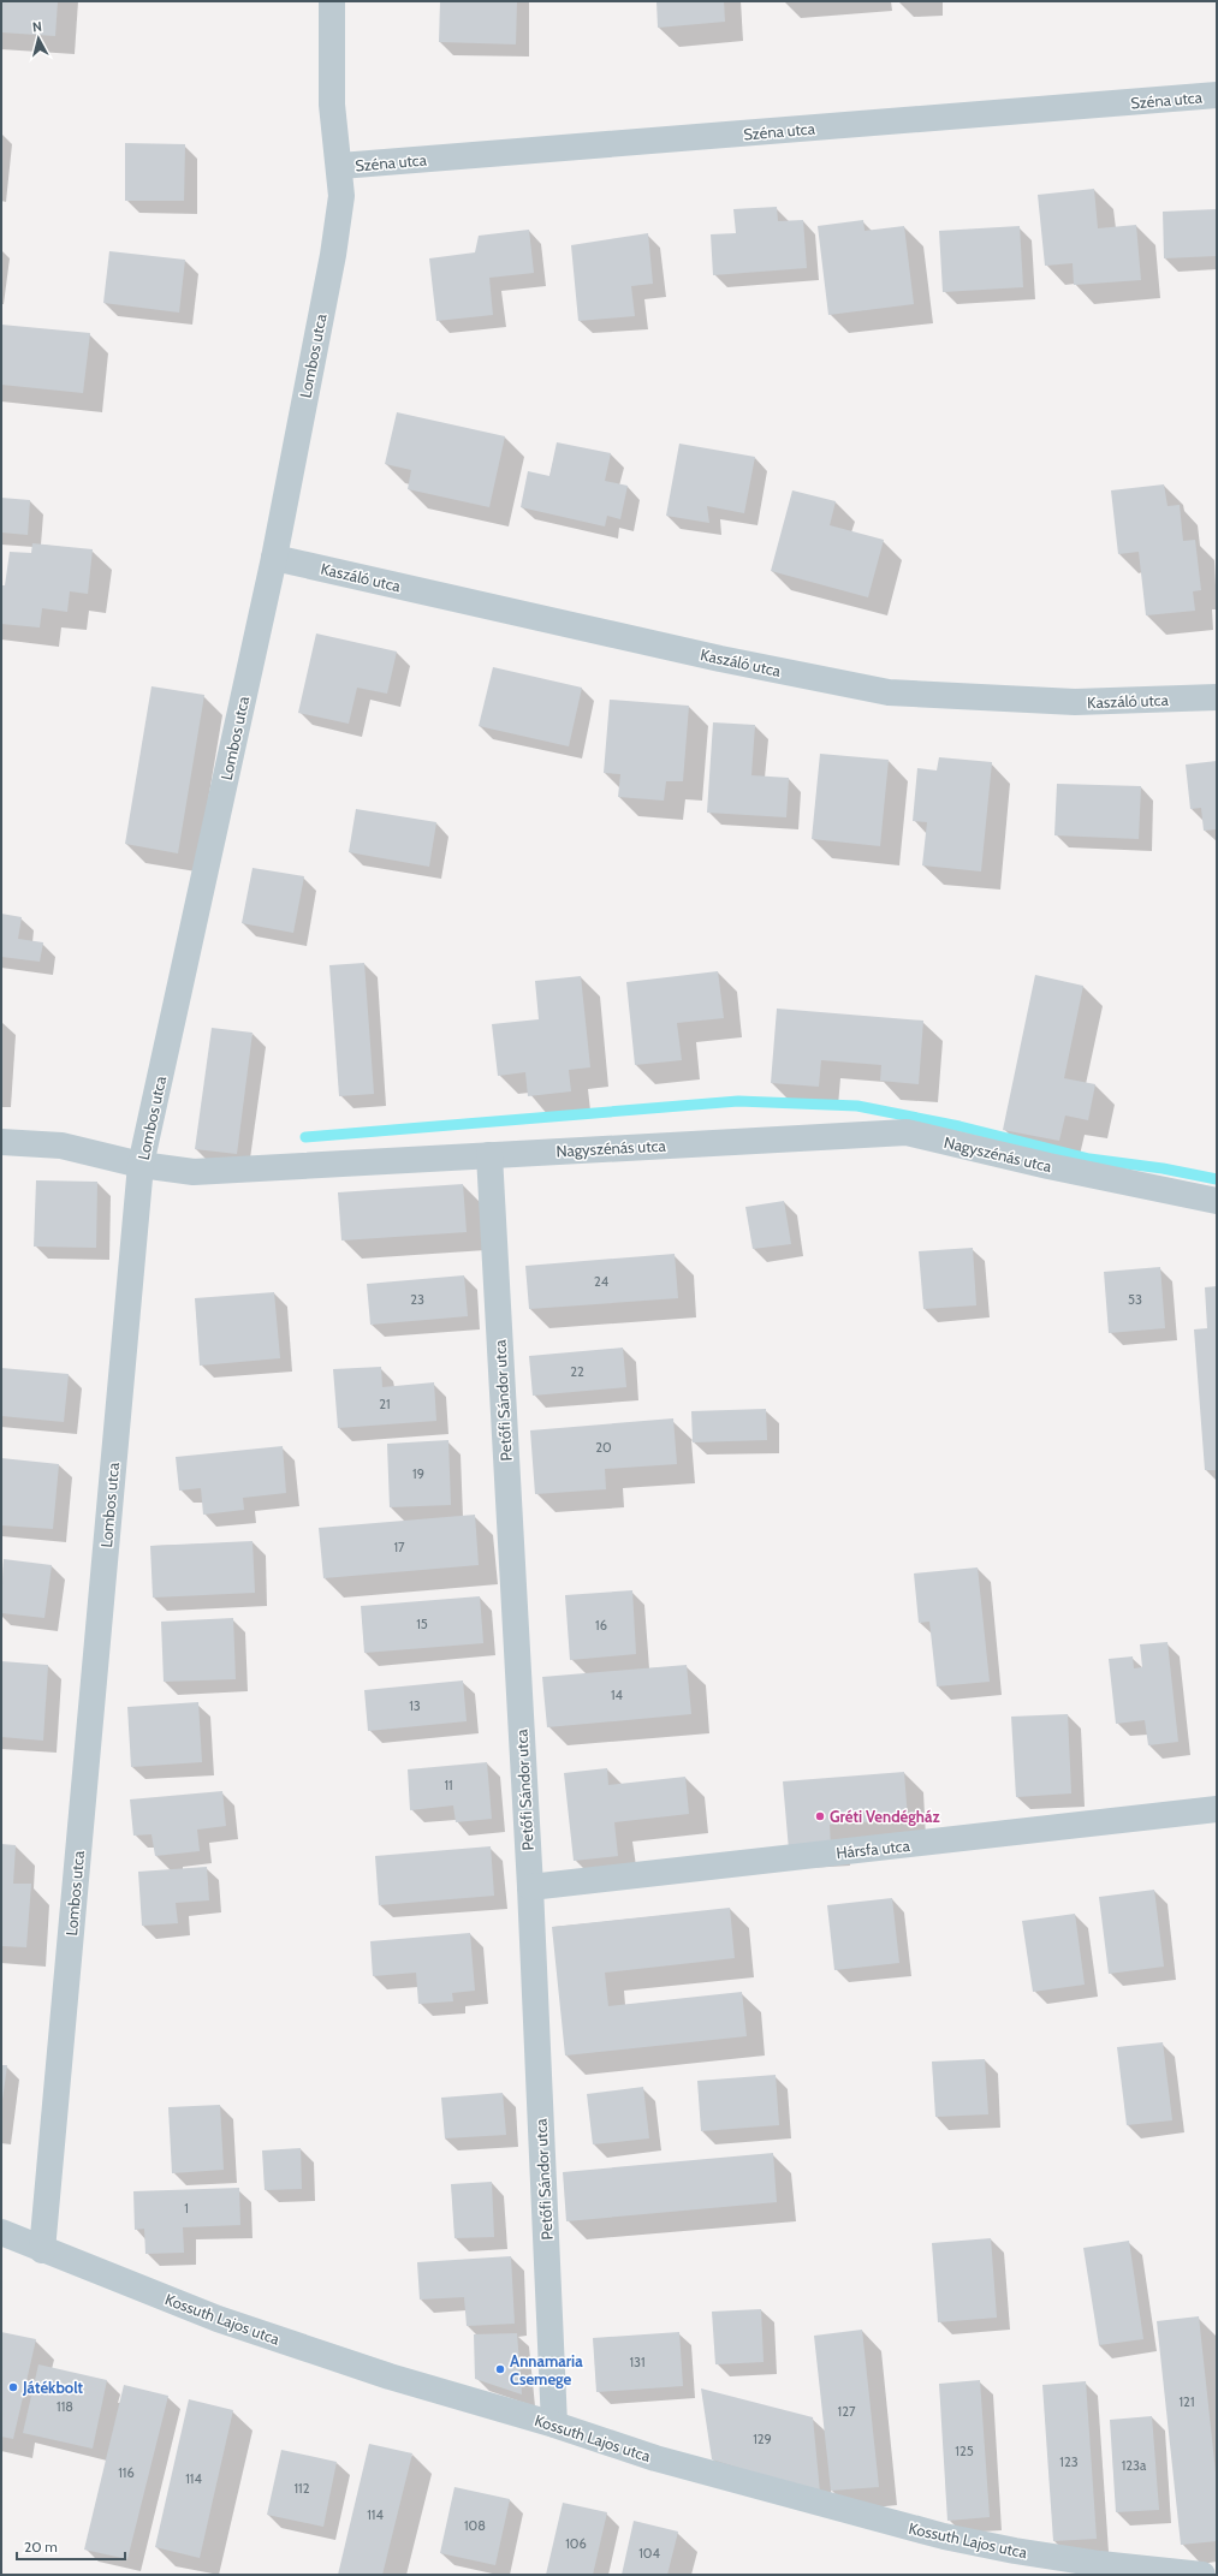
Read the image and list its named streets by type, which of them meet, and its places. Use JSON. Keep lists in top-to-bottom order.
{
  "streets": {
    "street": [
      "Széna utca",
      "Lombos utca",
      "Kaszáló utca",
      "Nagyszénás utca",
      "Petőfi Sándor utca",
      "Hársfa utca",
      "Kossuth Lajos utca"
    ]
  },
  "crossings": [
    ["Széna utca", "Lombos utca"],
    ["Lombos utca", "Kaszáló utca"],
    ["Lombos utca", "Nagyszénás utca"],
    ["Lombos utca", "Kossuth Lajos utca"],
    ["Nagyszénás utca", "Petőfi Sándor utca"],
    ["Petőfi Sándor utca", "Hársfa utca"],
    ["Petőfi Sándor utca", "Kossuth Lajos utca"]
  ],
  "places": ["Gréti Vendégház", "Annamaria Csemege", "Játékbolt"],
  "house_numbers": [
    "24",
    "23",
    "53",
    "22",
    "21",
    "20",
    "19",
    "17",
    "15",
    "16",
    "14",
    "13",
    "11",
    "1",
    "131",
    "121",
    "118",
    "127",
    "129",
    "125",
    "123",
    "123a",
    "116",
    "114",
    "112",
    "114",
    "108",
    "106",
    "104"
  ],
  "scale_bar": "20 m",
  "north": "top"
}
